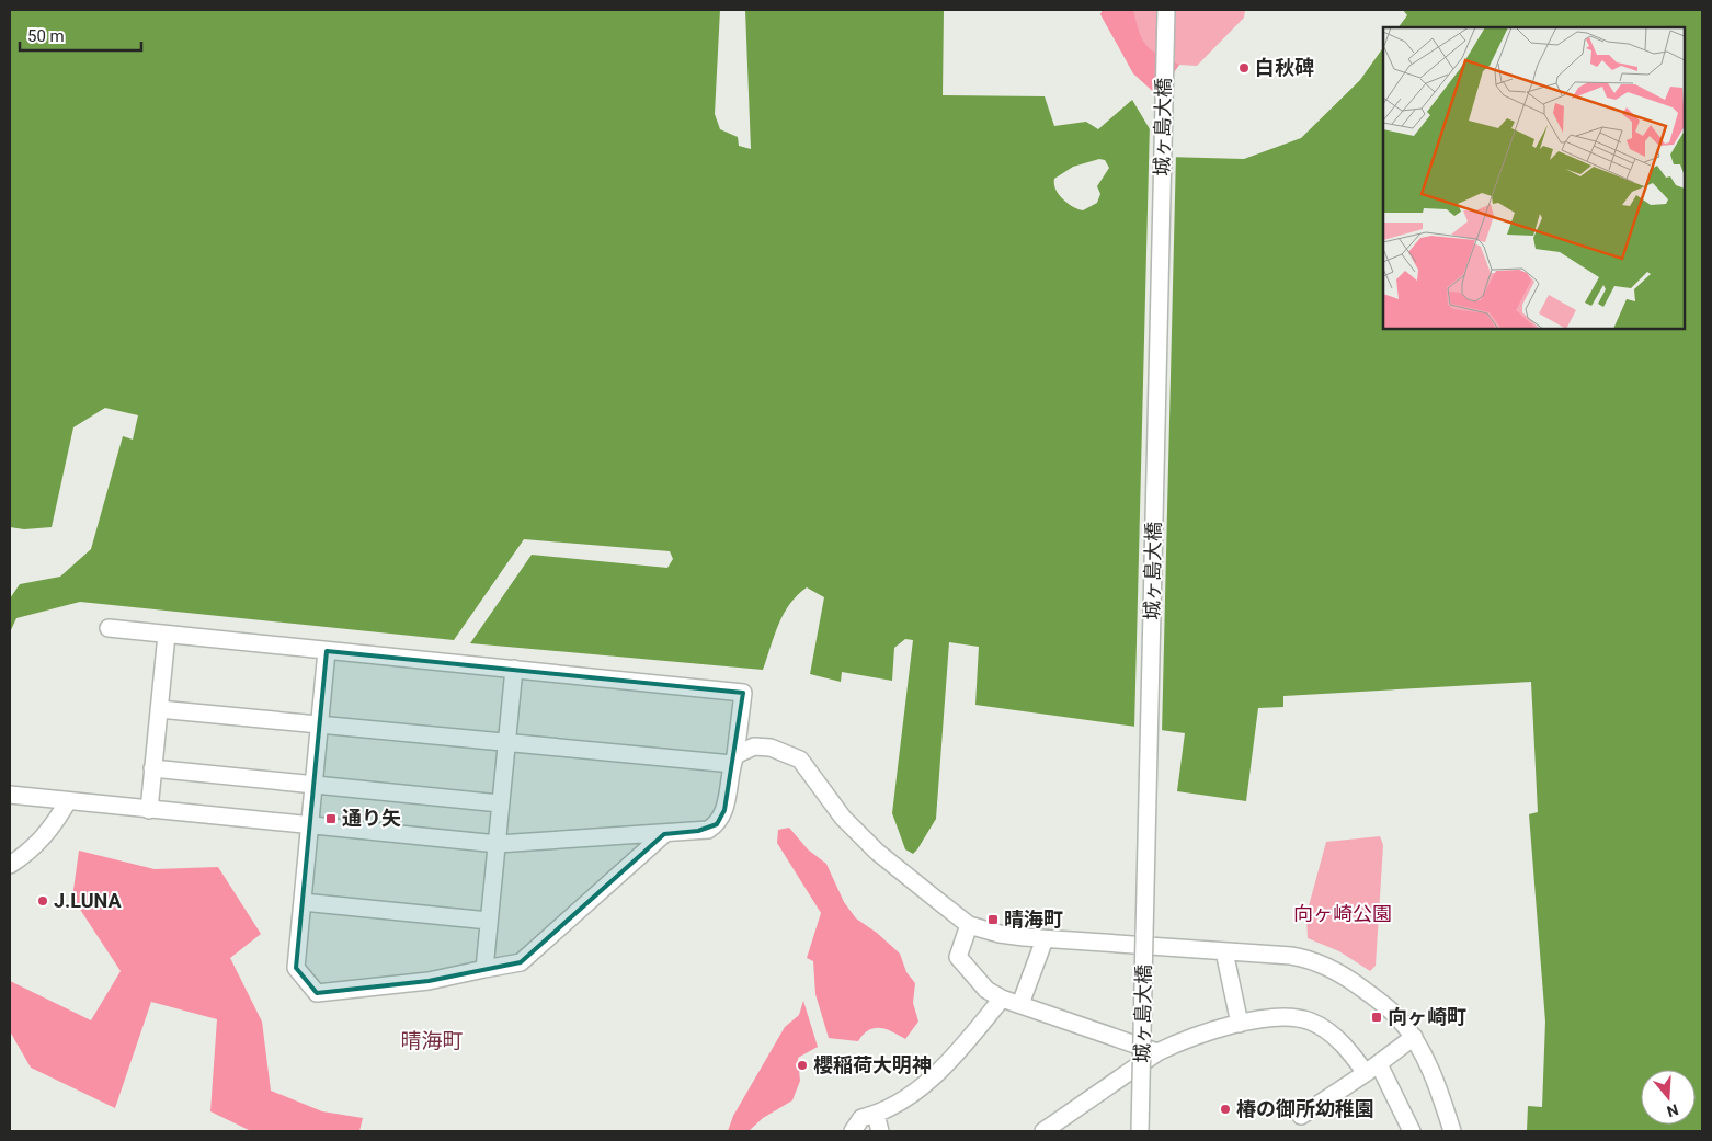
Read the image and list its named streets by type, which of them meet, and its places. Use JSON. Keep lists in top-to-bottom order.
{
  "streets": {
    "street": ["城ヶ島大橋"]
  },
  "districts": ["晴海町"],
  "parks": ["向ヶ崎公園"],
  "places": {
    "other": [
      "白秋碑",
      "J.LUNA",
      "櫻稲荷大明神",
      "椿の御所幼稚園"
    ],
    "transit": ["通り矢", "晴海町", "向ヶ崎町"]
  },
  "scale_bar": "50 m",
  "north": "bottom"
}
